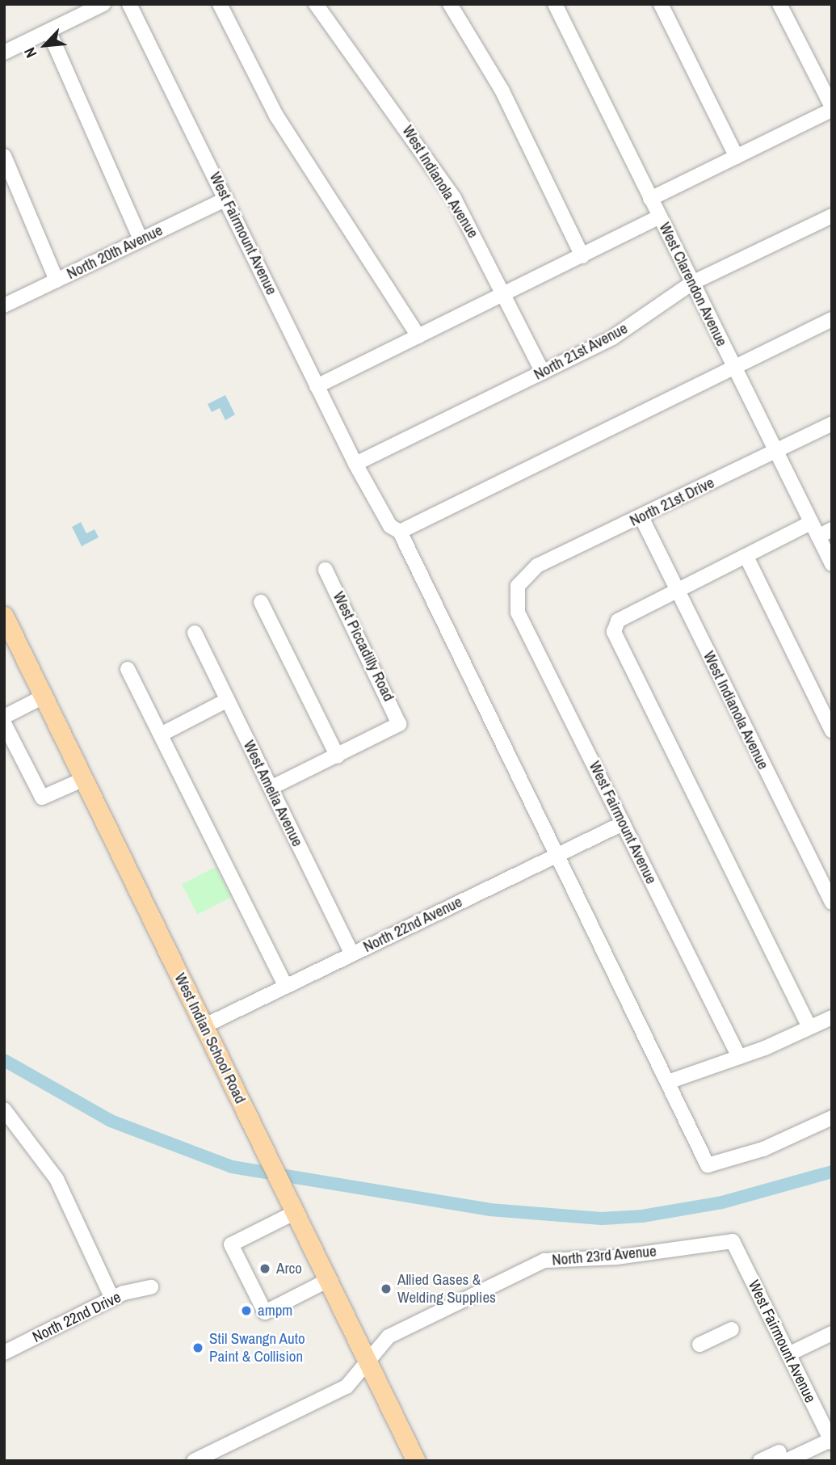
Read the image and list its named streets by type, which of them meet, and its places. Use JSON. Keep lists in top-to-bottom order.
{
  "streets": {
    "main road": ["West Indian School Road"],
    "street": [
      "West Indianola Avenue",
      "West Fairmount Avenue",
      "North 20th Avenue",
      "West Clarendon Avenue",
      "North 21st Avenue",
      "North 21st Drive",
      "West Piccadilly Road",
      "West Amelia Avenue",
      "North 22nd Avenue",
      "North 23rd Avenue",
      "North 22nd Drive"
    ]
  },
  "crossings": [
    ["West Indianola Avenue", "North 21st Avenue"],
    ["West Indianola Avenue", "North 21st Drive"],
    ["West Fairmount Avenue", "North 20th Avenue"],
    ["West Fairmount Avenue", "North 21st Avenue"],
    ["West Fairmount Avenue", "North 21st Drive"],
    ["West Fairmount Avenue", "North 22nd Avenue"],
    ["West Fairmount Avenue", "North 23rd Avenue"],
    ["West Clarendon Avenue", "North 21st Avenue"],
    ["West Clarendon Avenue", "North 21st Drive"],
    ["West Amelia Avenue", "North 22nd Avenue"],
    ["North 22nd Avenue", "West Indian School Road"],
    ["West Indian School Road", "North 23rd Avenue"]
  ],
  "places": [
    "Arco",
    "Allied Gases & Welding Supplies",
    "ampm",
    "Stil Swangn Auto Paint & Collision"
  ],
  "north": "bottom left"
}
